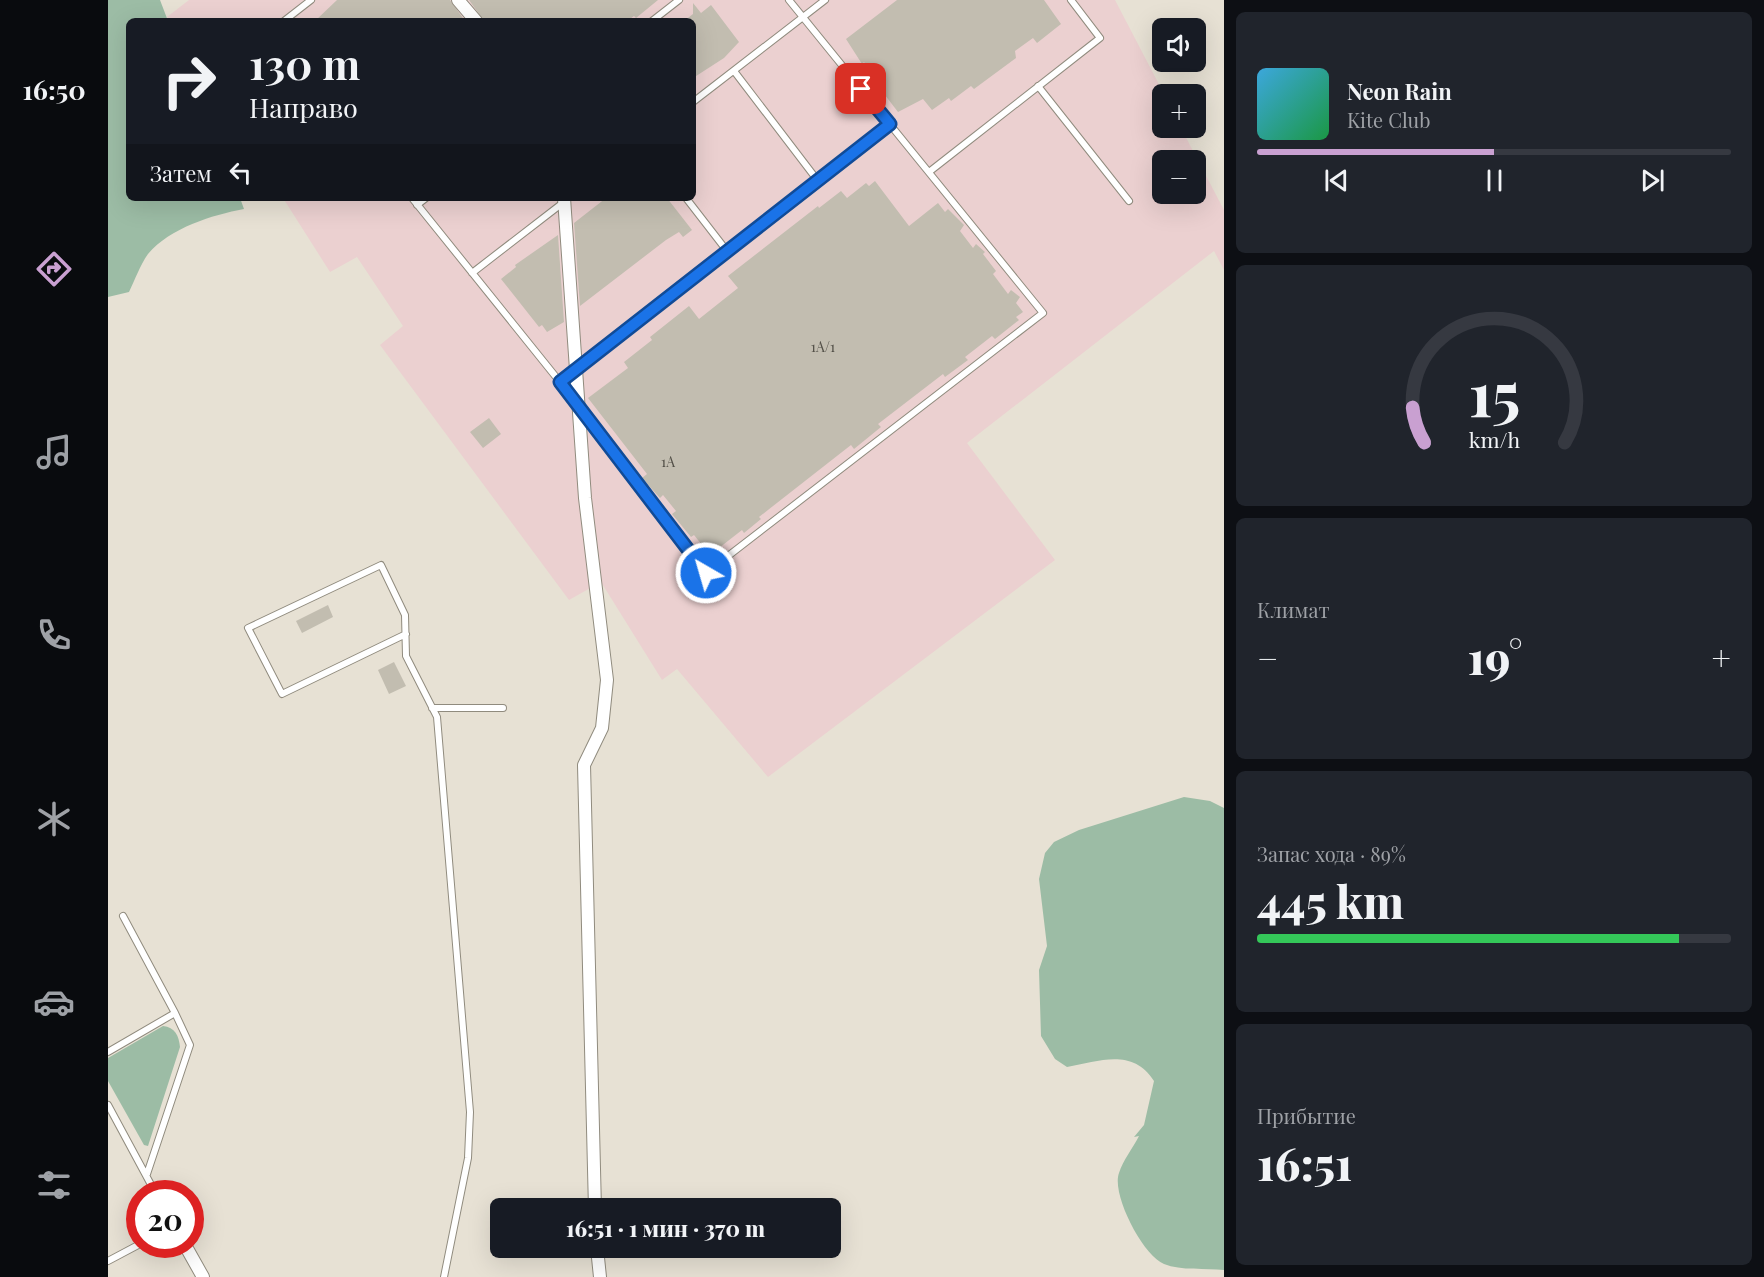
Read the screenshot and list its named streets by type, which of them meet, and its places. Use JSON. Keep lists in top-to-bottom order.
{
  "house_numbers": ["1А/1", "1А"],
  "page": {
    "tabs": "16:50",
    "map_buttons": ["+", "−"],
    "turn": ["130 m", "Направо"],
    "song": ["Neon Rain", "Kite Club"],
    "then": "Затем",
    "tile": [
      "Климат",
      ["Запас хода · 89%", "445 km"],
      ["Прибытие", "16:51"]
    ],
    "heat": ["−", "19°", "+"],
    "limit": "20",
    "trip": "16:51 · 1 мин · 370 m",
    "gauge": ["15", "km/h"]
  }
}
